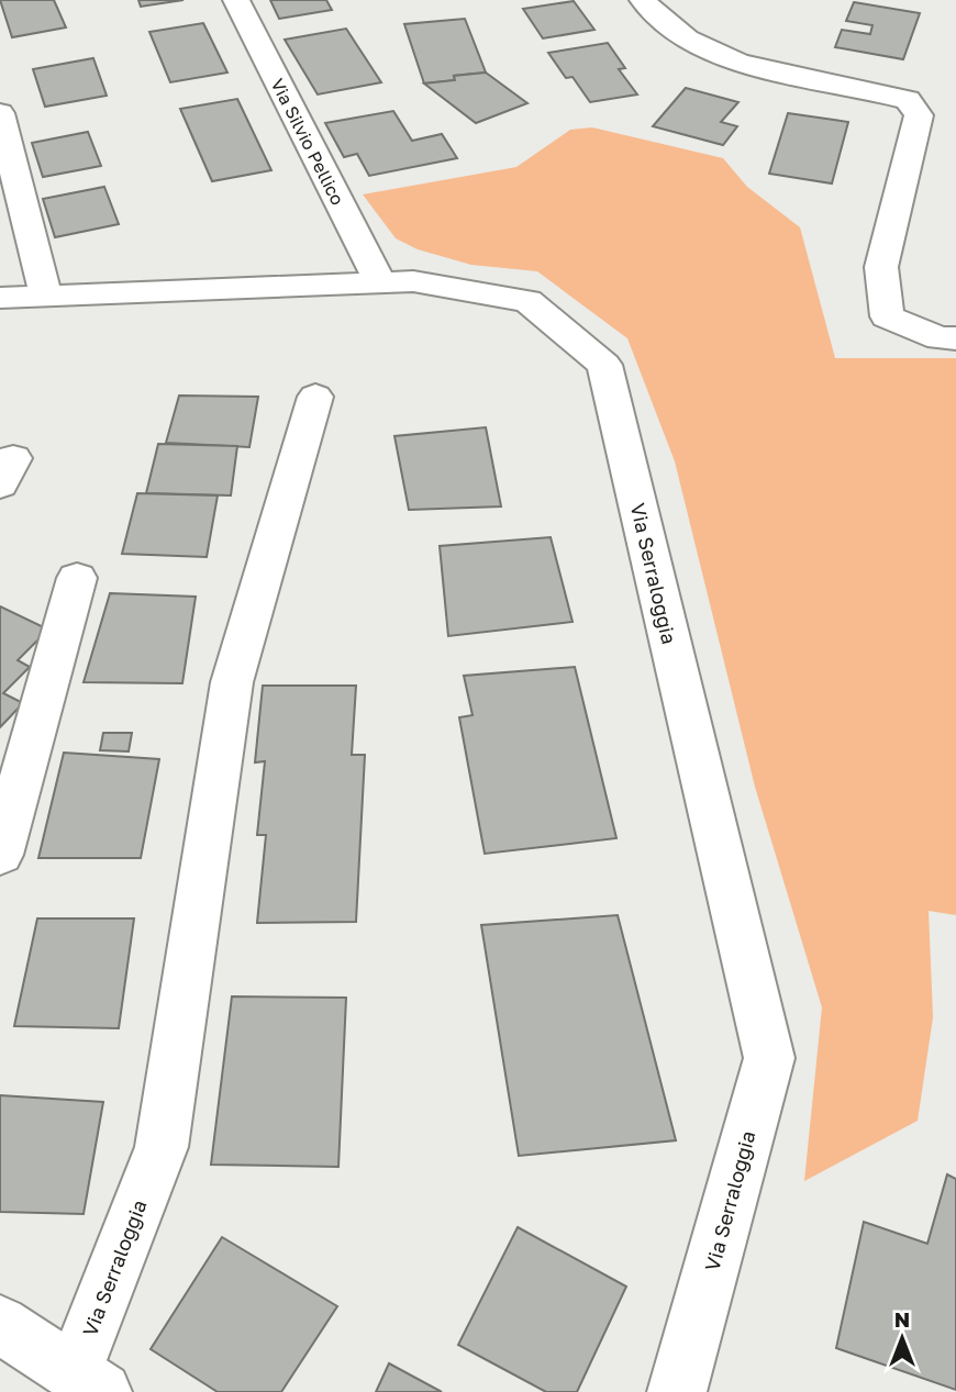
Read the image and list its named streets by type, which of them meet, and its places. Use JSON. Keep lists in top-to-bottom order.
{
  "streets": {
    "street": ["Via Silvio Pellico", "Via Serraloggia"]
  },
  "crossings": [
    ["Via Silvio Pellico", "Via Serraloggia"]
  ],
  "north": "top"
}
